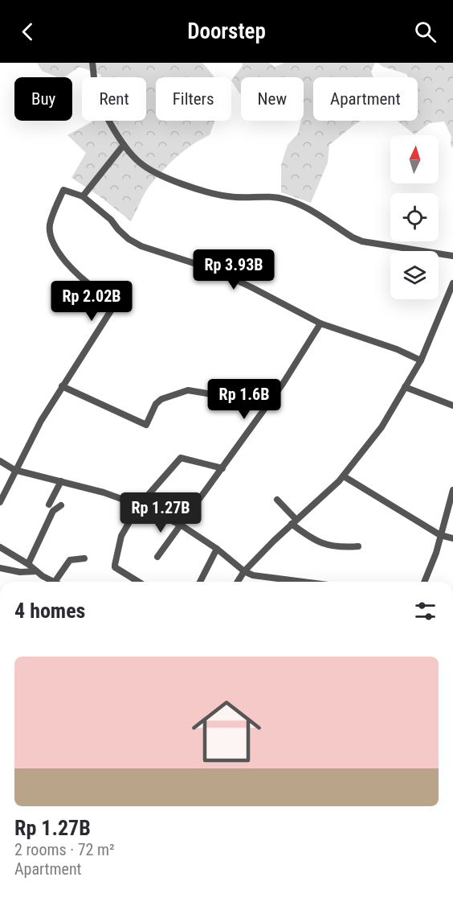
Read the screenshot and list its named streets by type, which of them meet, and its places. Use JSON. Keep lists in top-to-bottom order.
{
  "north": "top",
  "page": {
    "header": "Doorstep",
    "chip": [
      "Buy",
      "Rent",
      "Filters",
      "New",
      "Apartment"
    ],
    "price": [
      "Rp 3.93B",
      "Rp 2.02B",
      "Rp 1.6B",
      "Rp 1.27B"
    ],
    "heading": "4 homes",
    "list": [
      {
        "name": "Rp 1.27B",
        "note": "2 rooms · 72 m² · Apartment"
      }
    ]
  }
}
